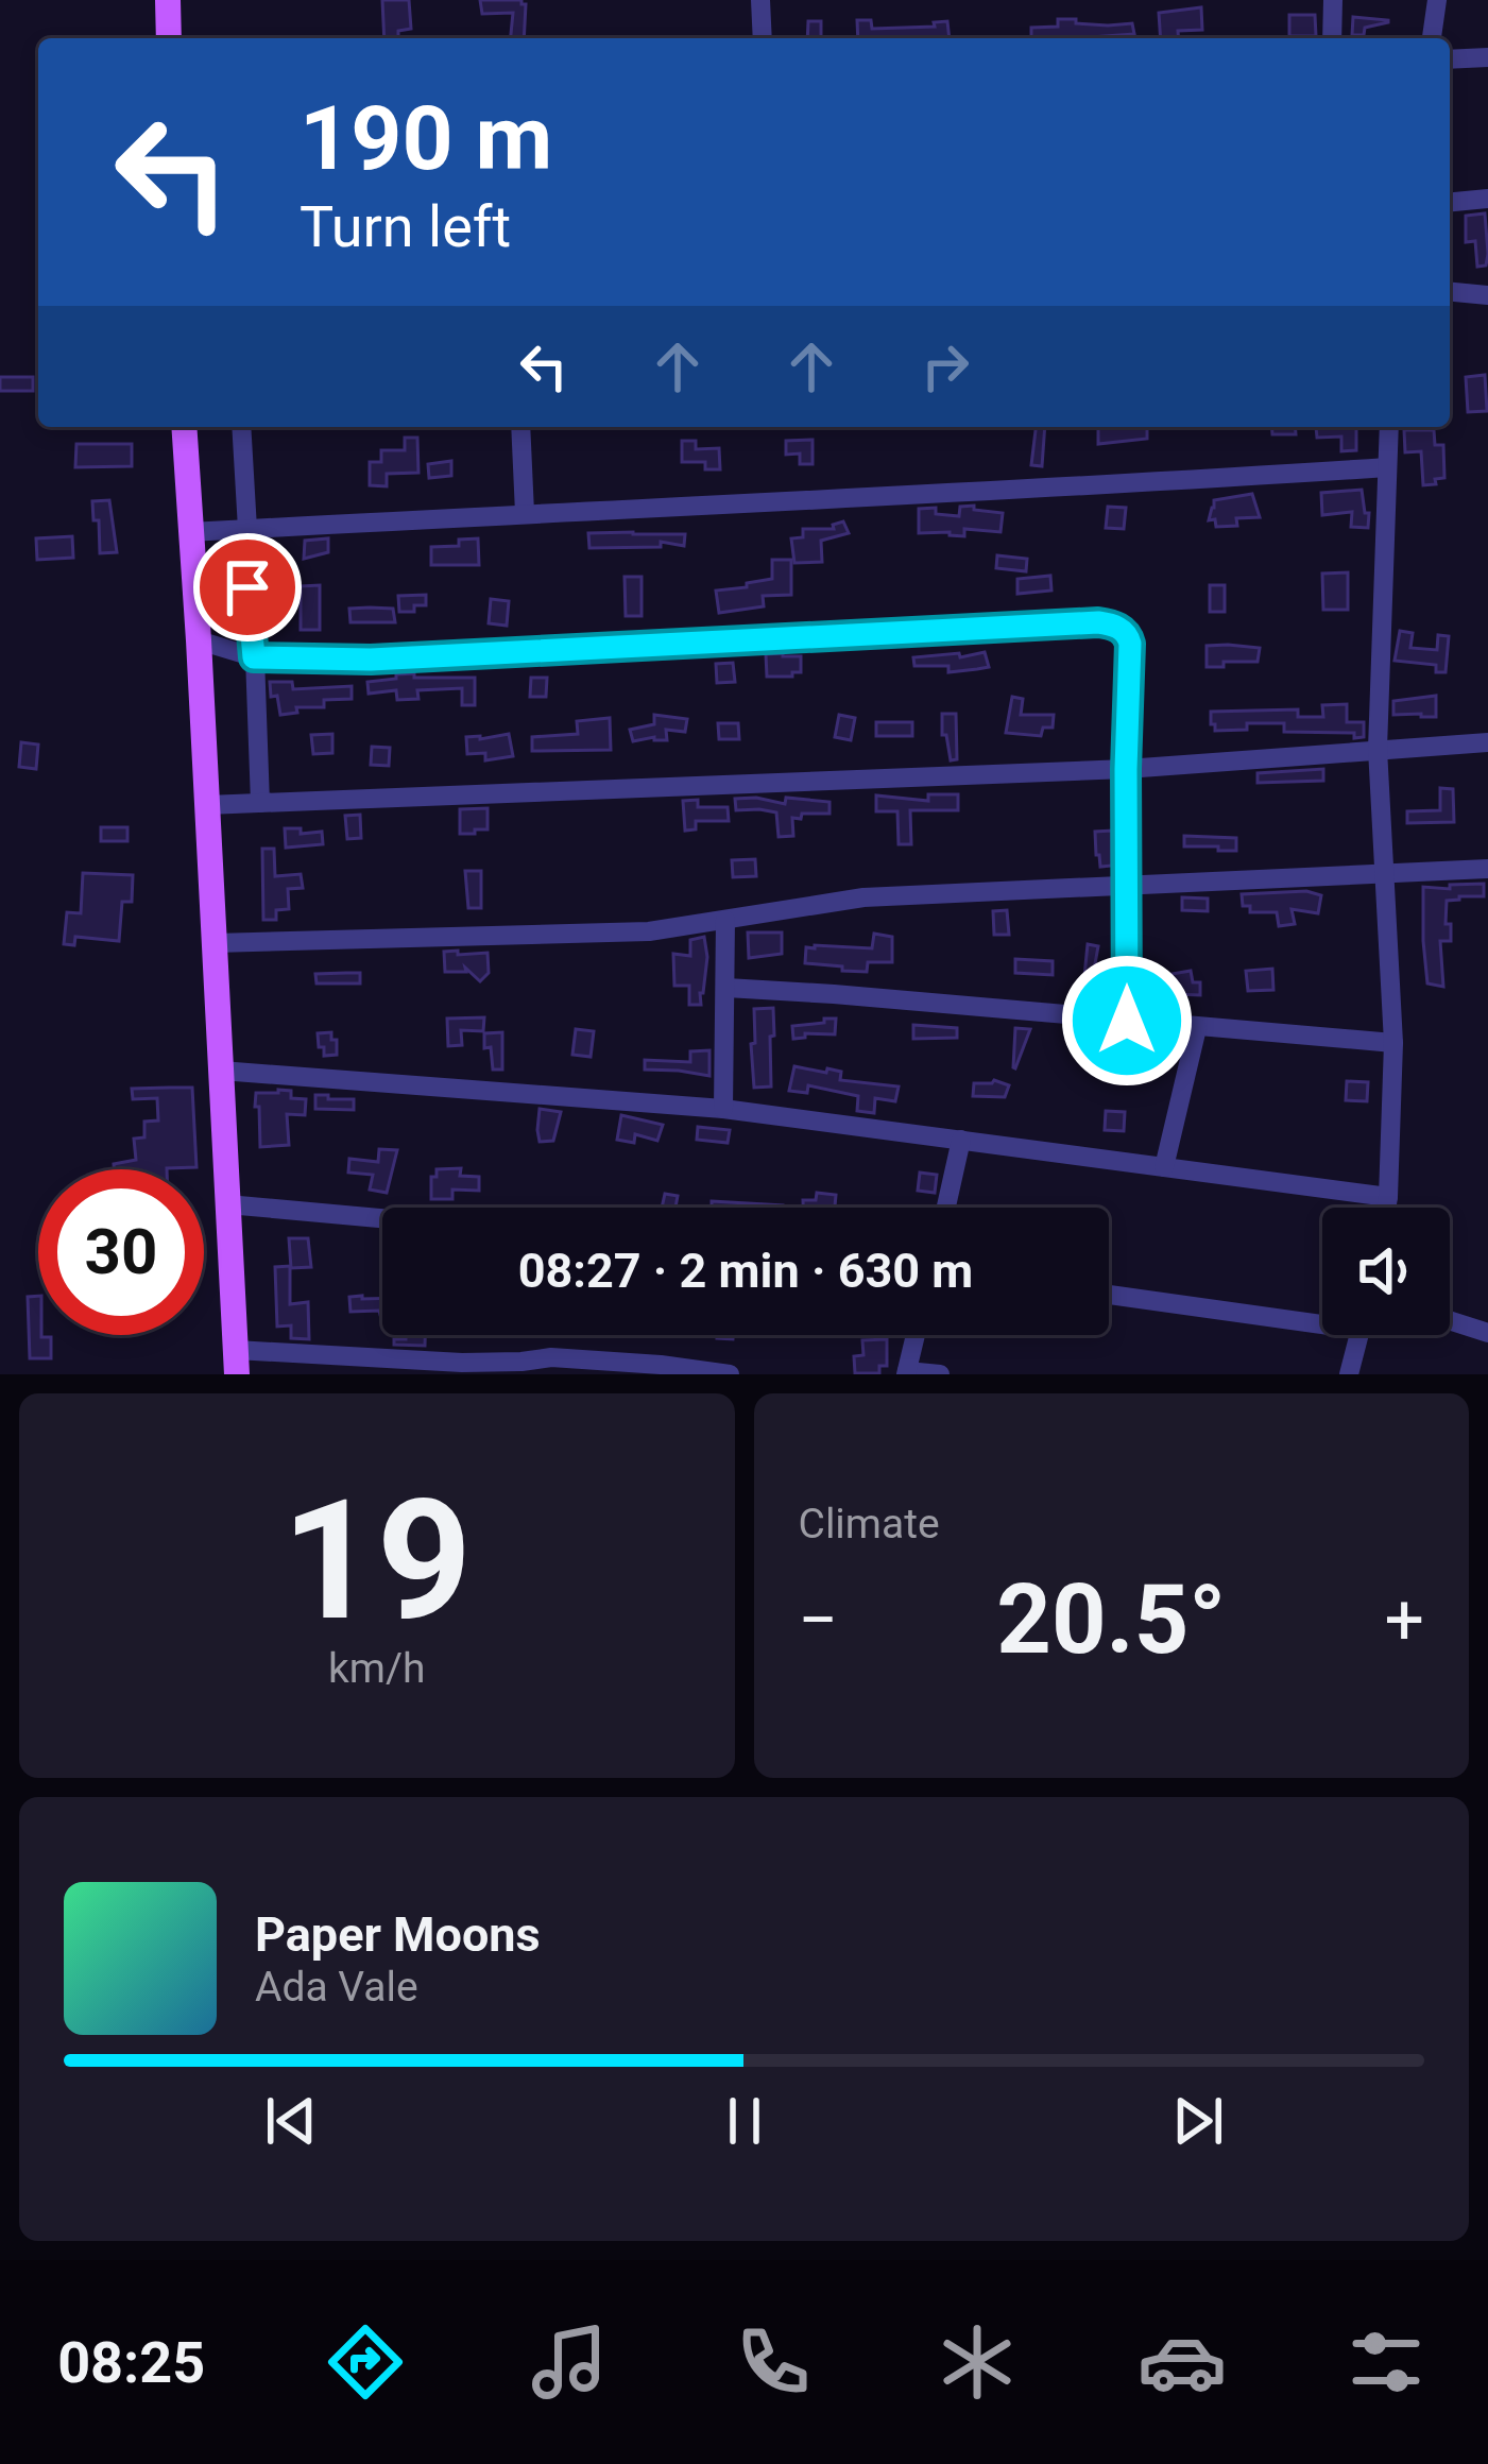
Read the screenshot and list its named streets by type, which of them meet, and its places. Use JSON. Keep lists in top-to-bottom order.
{
  "page": {
    "turn": ["190 m", "Turn left"],
    "limit": "30",
    "trip": "08:27 · 2 min · 630 m",
    "tile": [
      ["19", "km/h"],
      "Climate"
    ],
    "heat": ["−", "20.5°", "+"],
    "song": ["Paper Moons", "Ada Vale"],
    "tabs": "08:25"
  }
}
